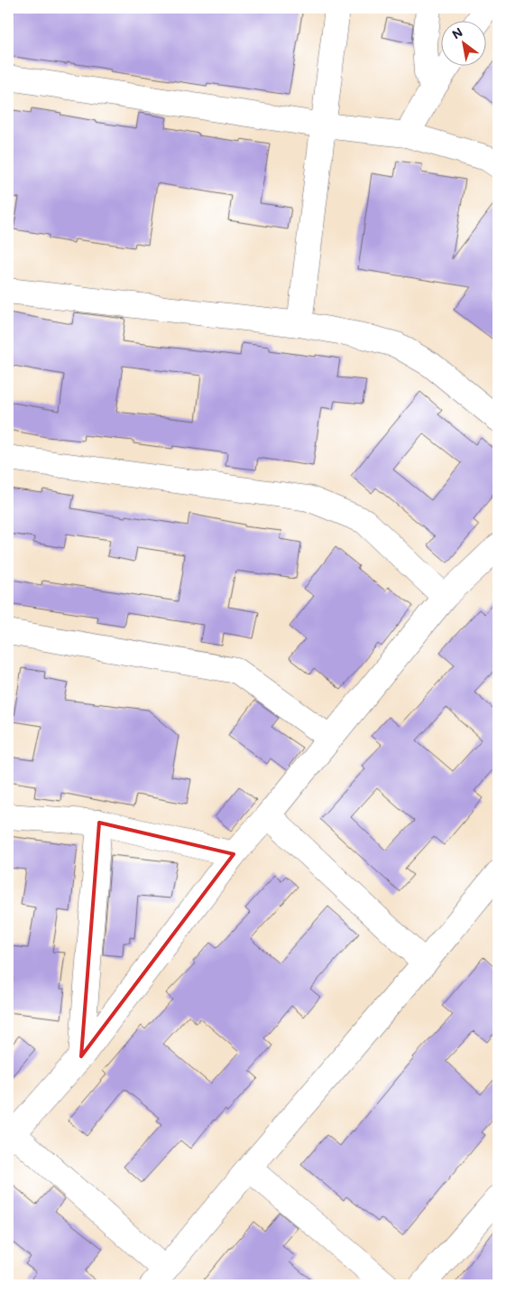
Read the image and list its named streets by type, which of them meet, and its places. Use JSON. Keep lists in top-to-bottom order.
{
  "north": "top left"
}
